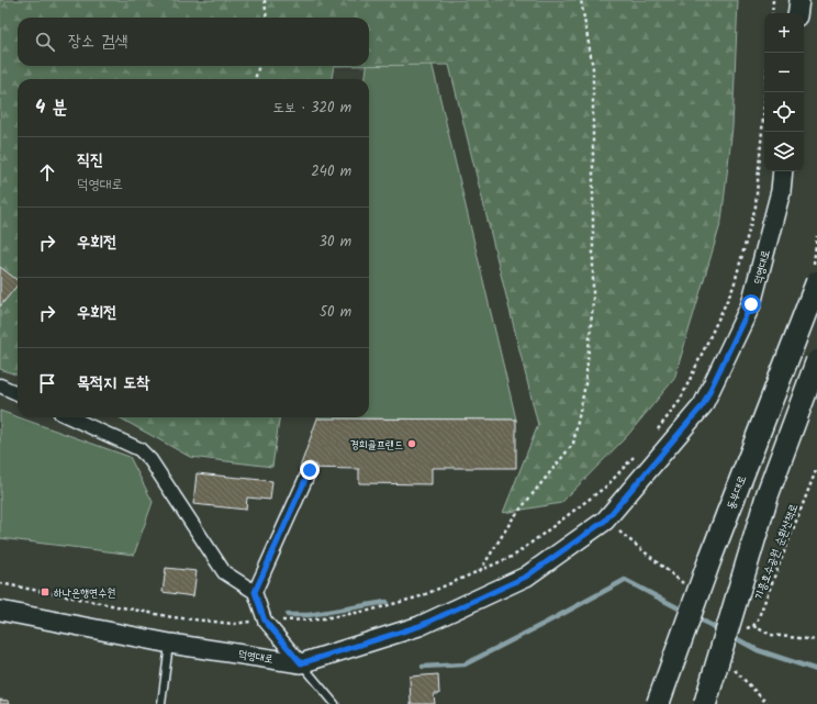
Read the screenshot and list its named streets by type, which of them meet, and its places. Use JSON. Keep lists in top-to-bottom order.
{
  "streets": {
    "highway": ["동부대로"],
    "main road": ["덕영대로"],
    "path": ["기흥호수공원 순환산책로"]
  },
  "places": {
    "other": ["경희골프랜드"],
    "transit": ["하나은행연수원"]
  },
  "page": {
    "map_buttons": ["+", "−"],
    "search": "장소 검색",
    "heading": ["4 분", "도보 · 320 m"],
    "list": [
      ["직진", "덕영대로", "240 m"],
      ["우회전", "30 m"],
      ["우회전", "50 m"],
      "목적지 도착"
    ]
  }
}
